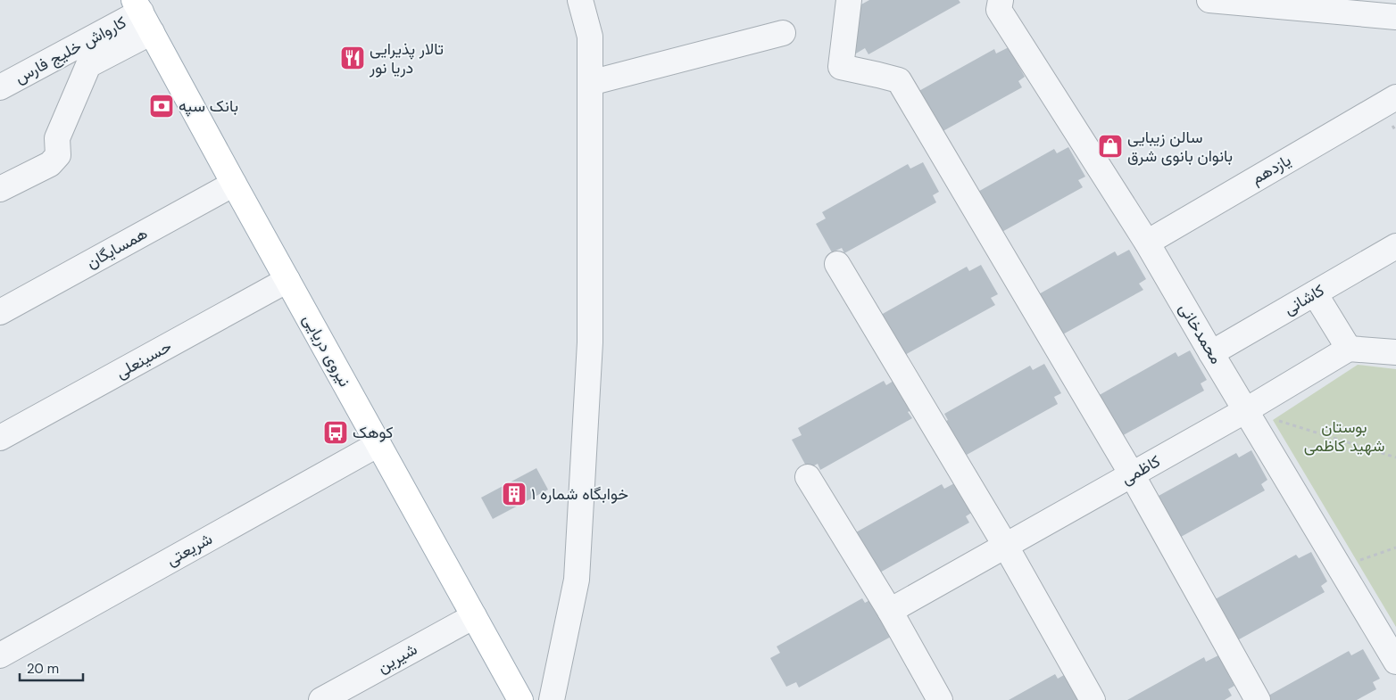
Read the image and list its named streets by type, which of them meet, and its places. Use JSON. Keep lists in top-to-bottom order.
{
  "streets": {
    "main road": ["نیروی دریایی"],
    "street": [
      "کارواش خلیج فارس",
      "یازدهم",
      "همسایگان",
      "کاشانی",
      "محمدخانی",
      "حسینعلی",
      "کاظمی",
      "شریعتی",
      "شیرین"
    ]
  },
  "crossings": [
    ["کارواش خلیج فارس", "نیروی دریایی"],
    ["یازدهم", "محمدخانی"],
    ["همسایگان", "نیروی دریایی"],
    ["کاشانی", "محمدخانی"],
    ["محمدخانی", "کاظمی"],
    ["نیروی دریایی", "حسینعلی"],
    ["نیروی دریایی", "شریعتی"],
    ["نیروی دریایی", "شیرین"]
  ],
  "parks": ["بوستان شهید کاظمی"],
  "places": {
    "restaurant": ["تالار پذیرایی دریا نور"],
    "bank": ["بانک سپه"],
    "shop": ["سالن زیبایی بانوان بانوی شرق"],
    "bus stop": ["کوهک"],
    "building": ["خوابگاه شماره ۱"]
  },
  "scale_bar": "20 m"
}
